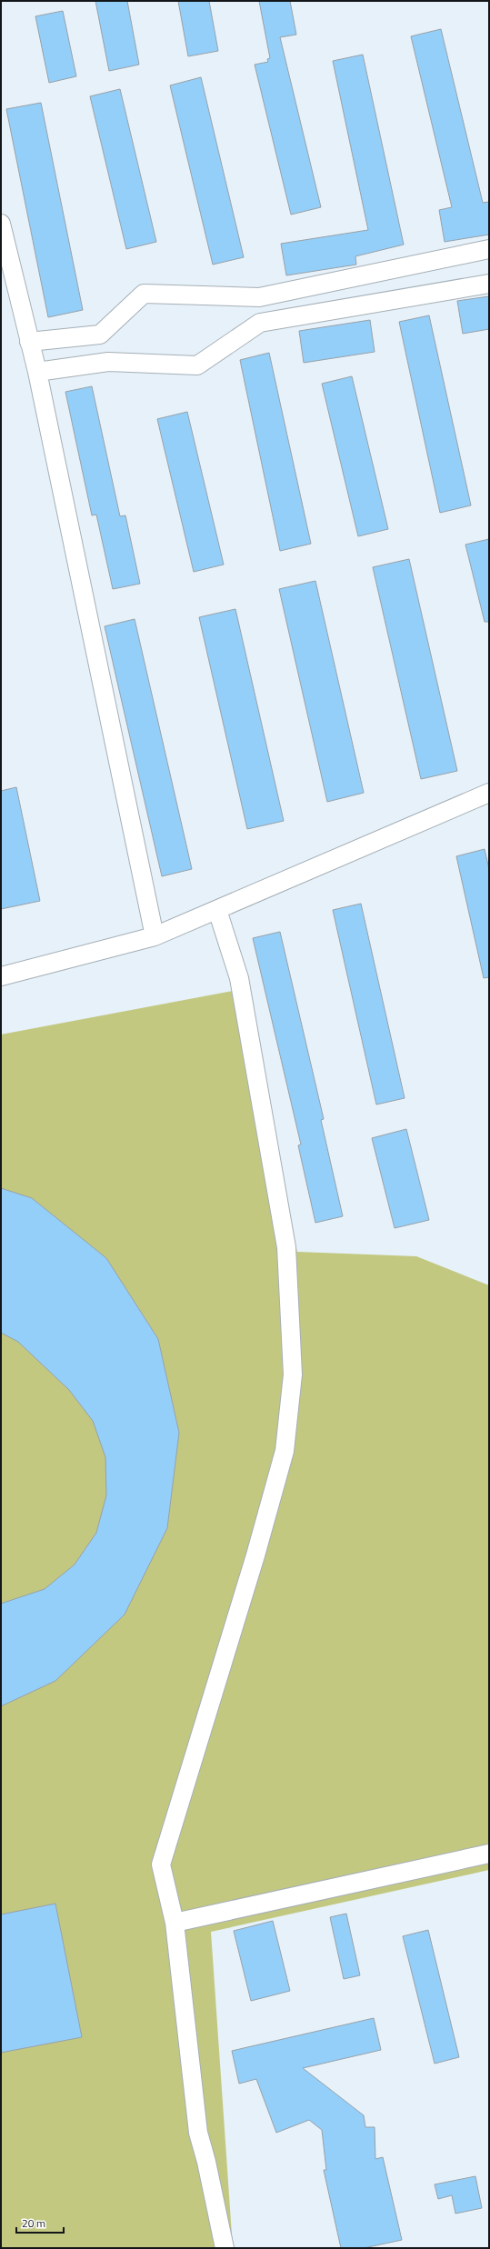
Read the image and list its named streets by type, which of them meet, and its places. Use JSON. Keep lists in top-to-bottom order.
{
  "scale_bar": "20 m"
}
